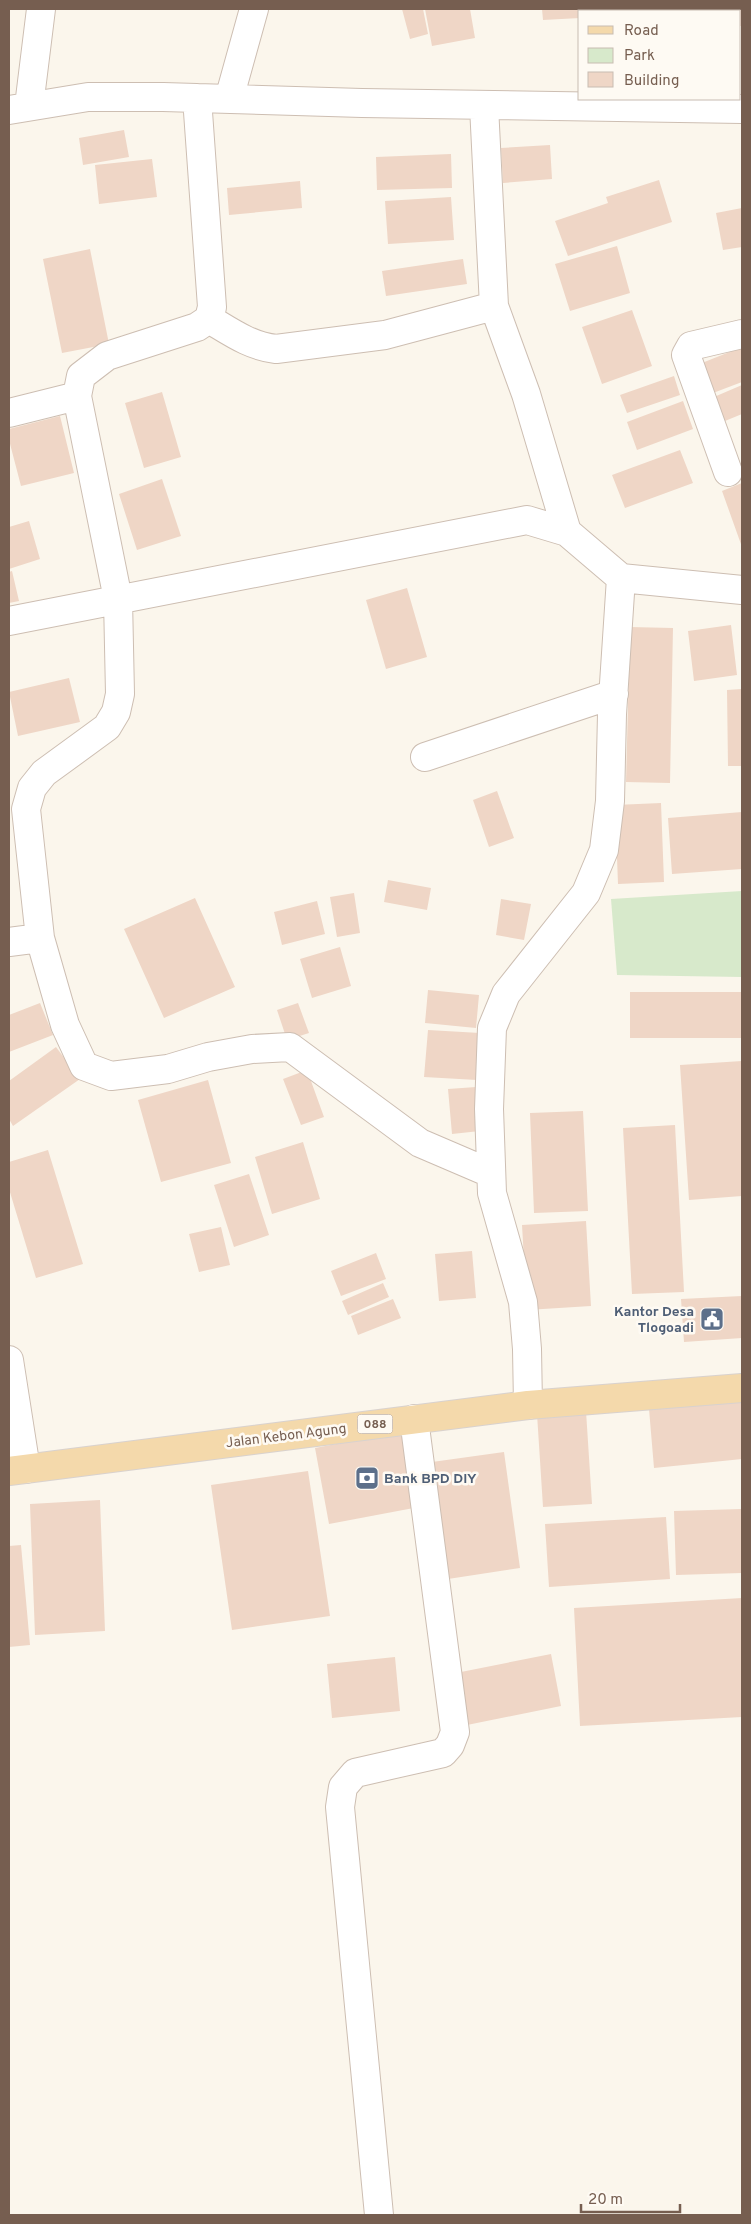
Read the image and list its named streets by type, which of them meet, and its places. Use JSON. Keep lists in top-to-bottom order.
{
  "streets": {
    "main road": ["088", "Jalan Kebon Agung"]
  },
  "places": {
    "public building": ["Kantor Desa Tlogoadi"],
    "bank": ["Bank BPD DIY"]
  },
  "legend": ["Road", "Park", "Building"],
  "scale_bar": "20 m"
}
